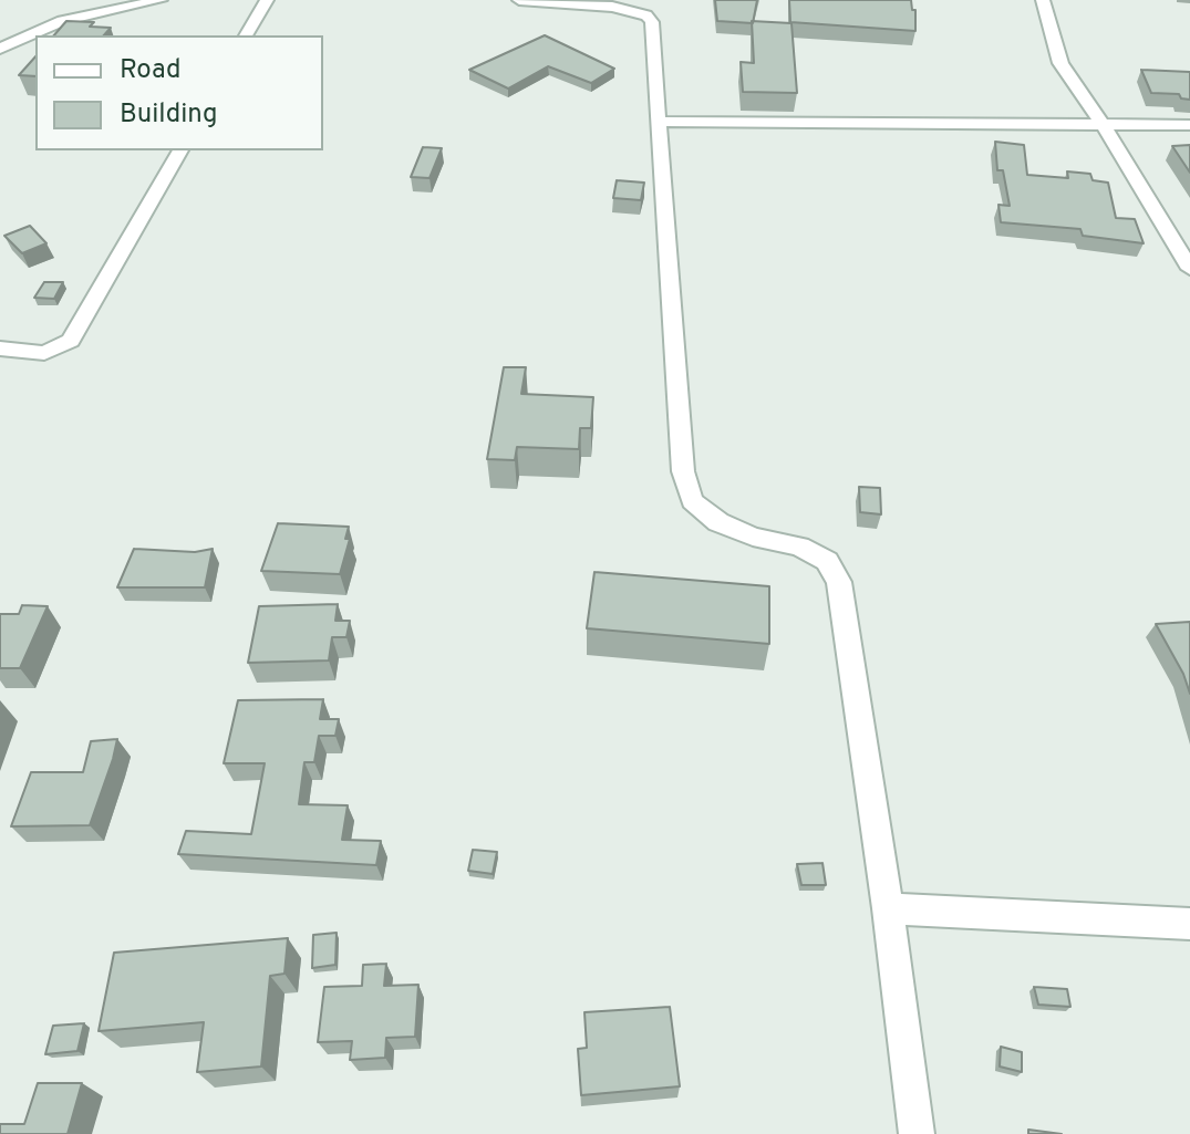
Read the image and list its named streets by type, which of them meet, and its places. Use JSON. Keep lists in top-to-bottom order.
{
  "legend": ["Road", "Building"]
}
